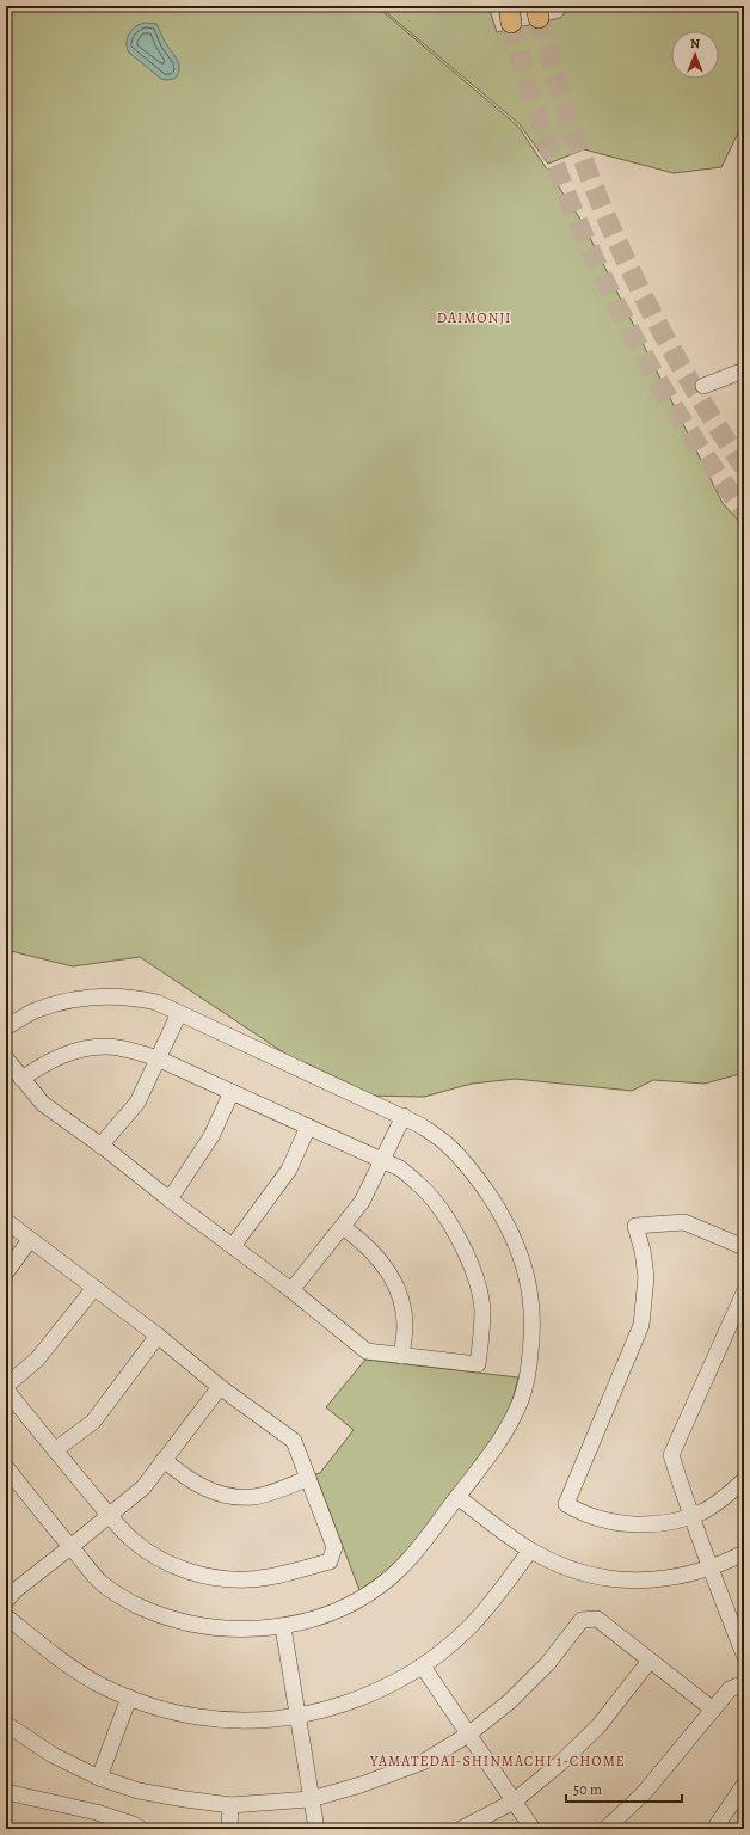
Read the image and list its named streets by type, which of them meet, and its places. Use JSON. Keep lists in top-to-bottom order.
{
  "districts": ["DAIMONJI", "YAMATEDAI-SHINMACHI 1-CHOME"],
  "scale_bar": "50 m",
  "north": "top"
}
